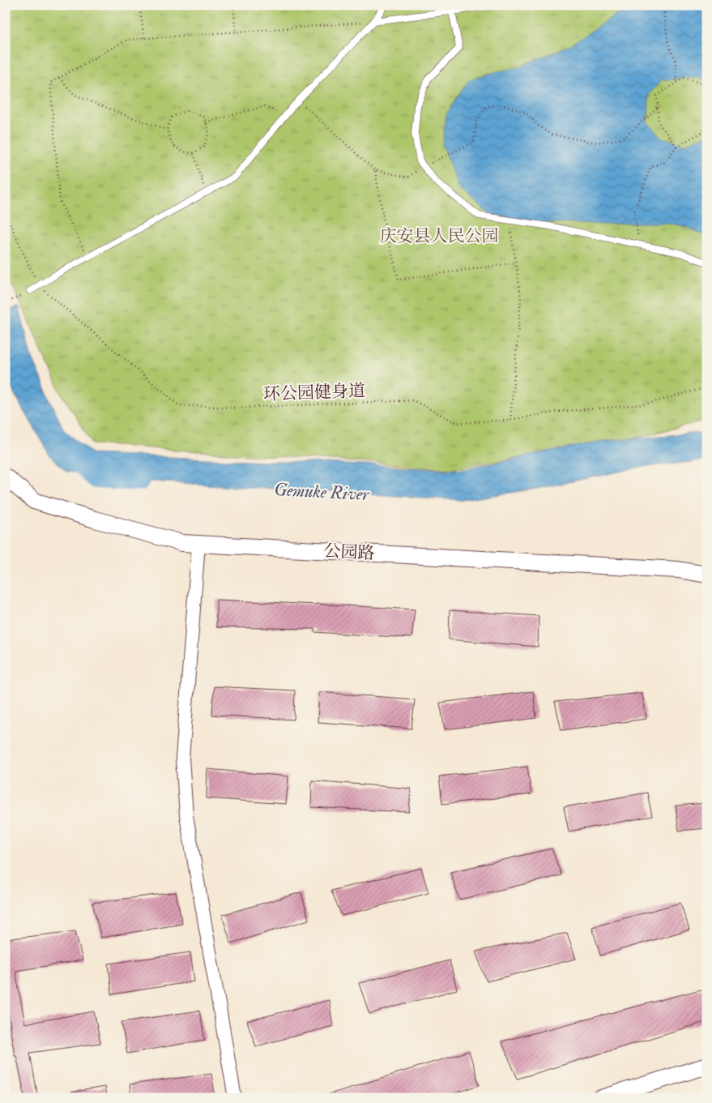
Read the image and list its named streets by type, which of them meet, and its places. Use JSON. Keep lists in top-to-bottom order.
{
  "streets": {
    "street": ["公园路"],
    "path": ["环公园健身道"]
  },
  "water": ["Gemuke River"],
  "parks": ["庆安县人民公园"]
}
